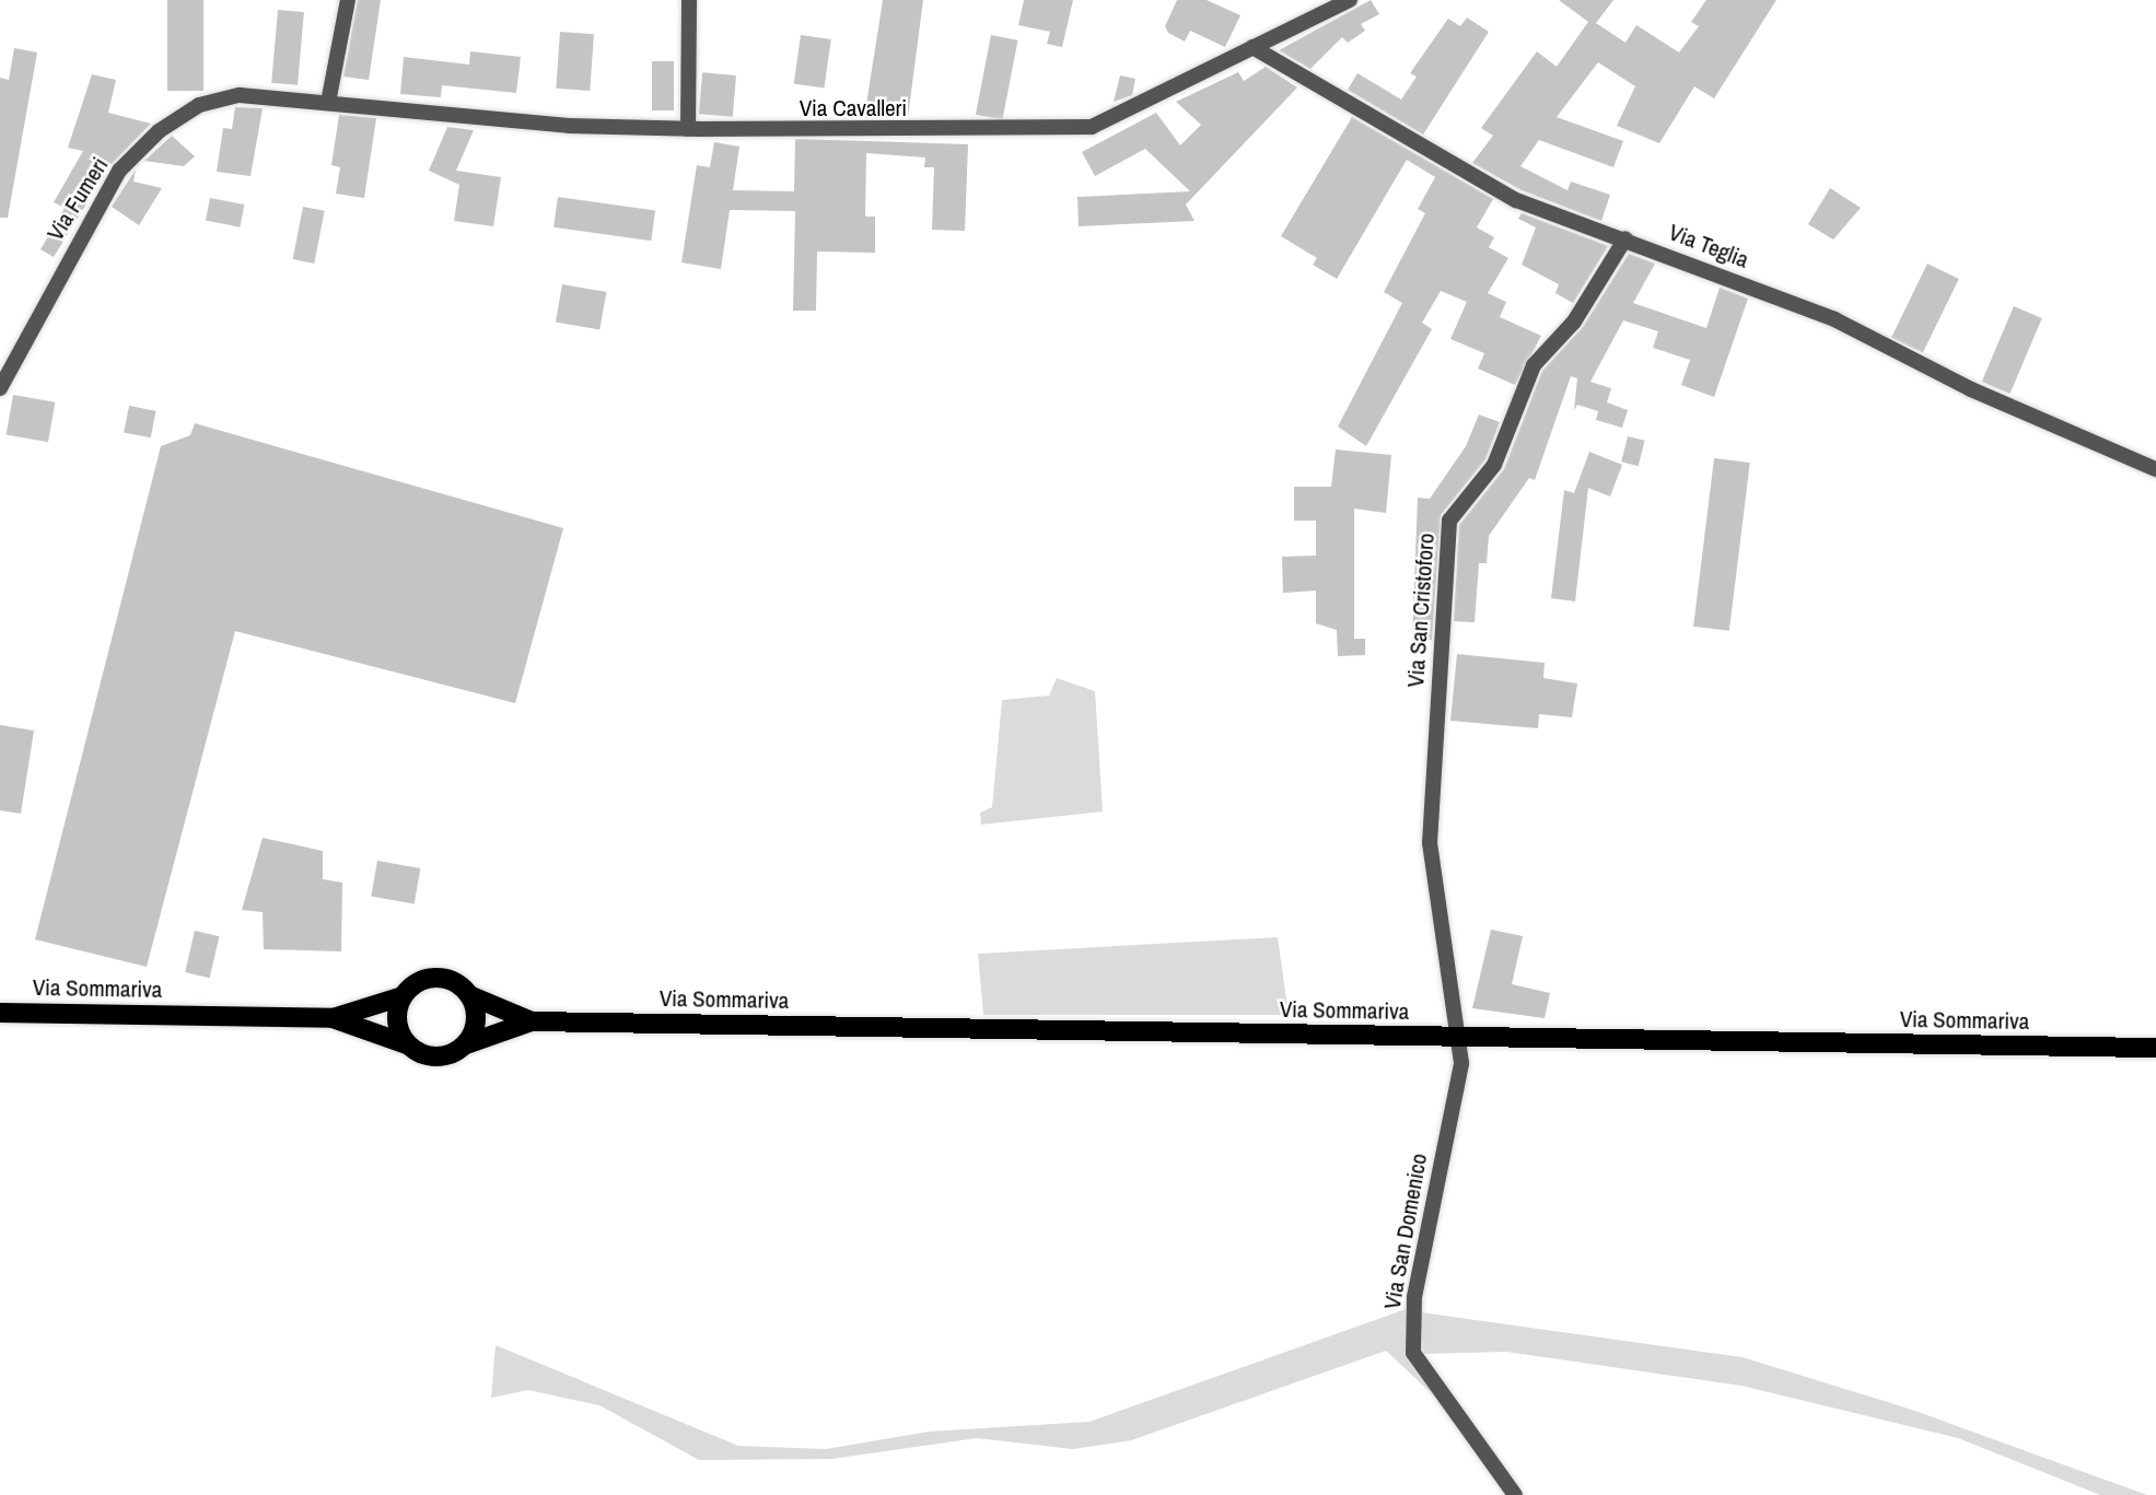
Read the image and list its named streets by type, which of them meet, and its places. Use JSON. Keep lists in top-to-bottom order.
{
  "streets": {
    "main road": ["Via Sommariva"],
    "street": [
      "Via Cavalleri",
      "Via Fumeri",
      "Via Teglia",
      "Via San Cristoforo",
      "Via San Domenico"
    ]
  },
  "crossings": [
    ["Via Cavalleri", "Via Fumeri"],
    ["Via Cavalleri", "Via Teglia"],
    ["Via Teglia", "Via San Cristoforo"],
    ["Via San Cristoforo", "Via Sommariva"],
    ["Via San Cristoforo", "Via San Domenico"],
    ["Via Sommariva", "Via San Domenico"]
  ]
}
